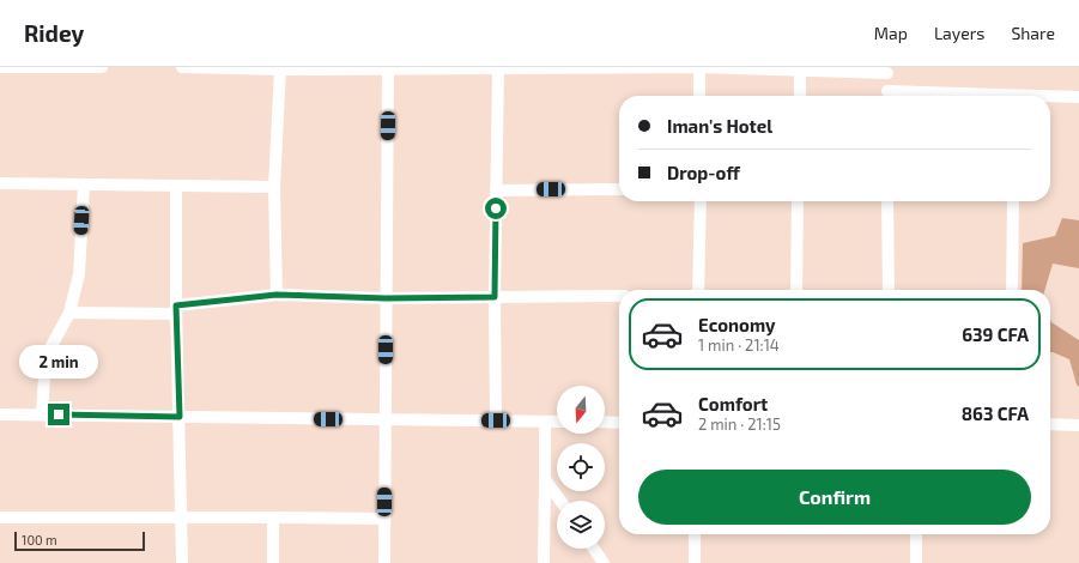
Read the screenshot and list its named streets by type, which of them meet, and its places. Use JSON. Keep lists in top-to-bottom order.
{
  "scale_bar": "100 m",
  "north": "bottom",
  "page": {
    "header": "Ridey",
    "nav": ["Map", "Layers", "Share"],
    "banner": ["Iman's Hotel", "Drop-off"],
    "list": [
      {
        "name": "Economy",
        "note": "1 min · 21:14",
        "value": "639 CFA"
      },
      {
        "name": "Comfort",
        "note": "2 min · 21:15",
        "value": "863 CFA"
      }
    ],
    "bubble": "2 min",
    "buttons": "Confirm",
    "scale": "100 m"
  }
}
